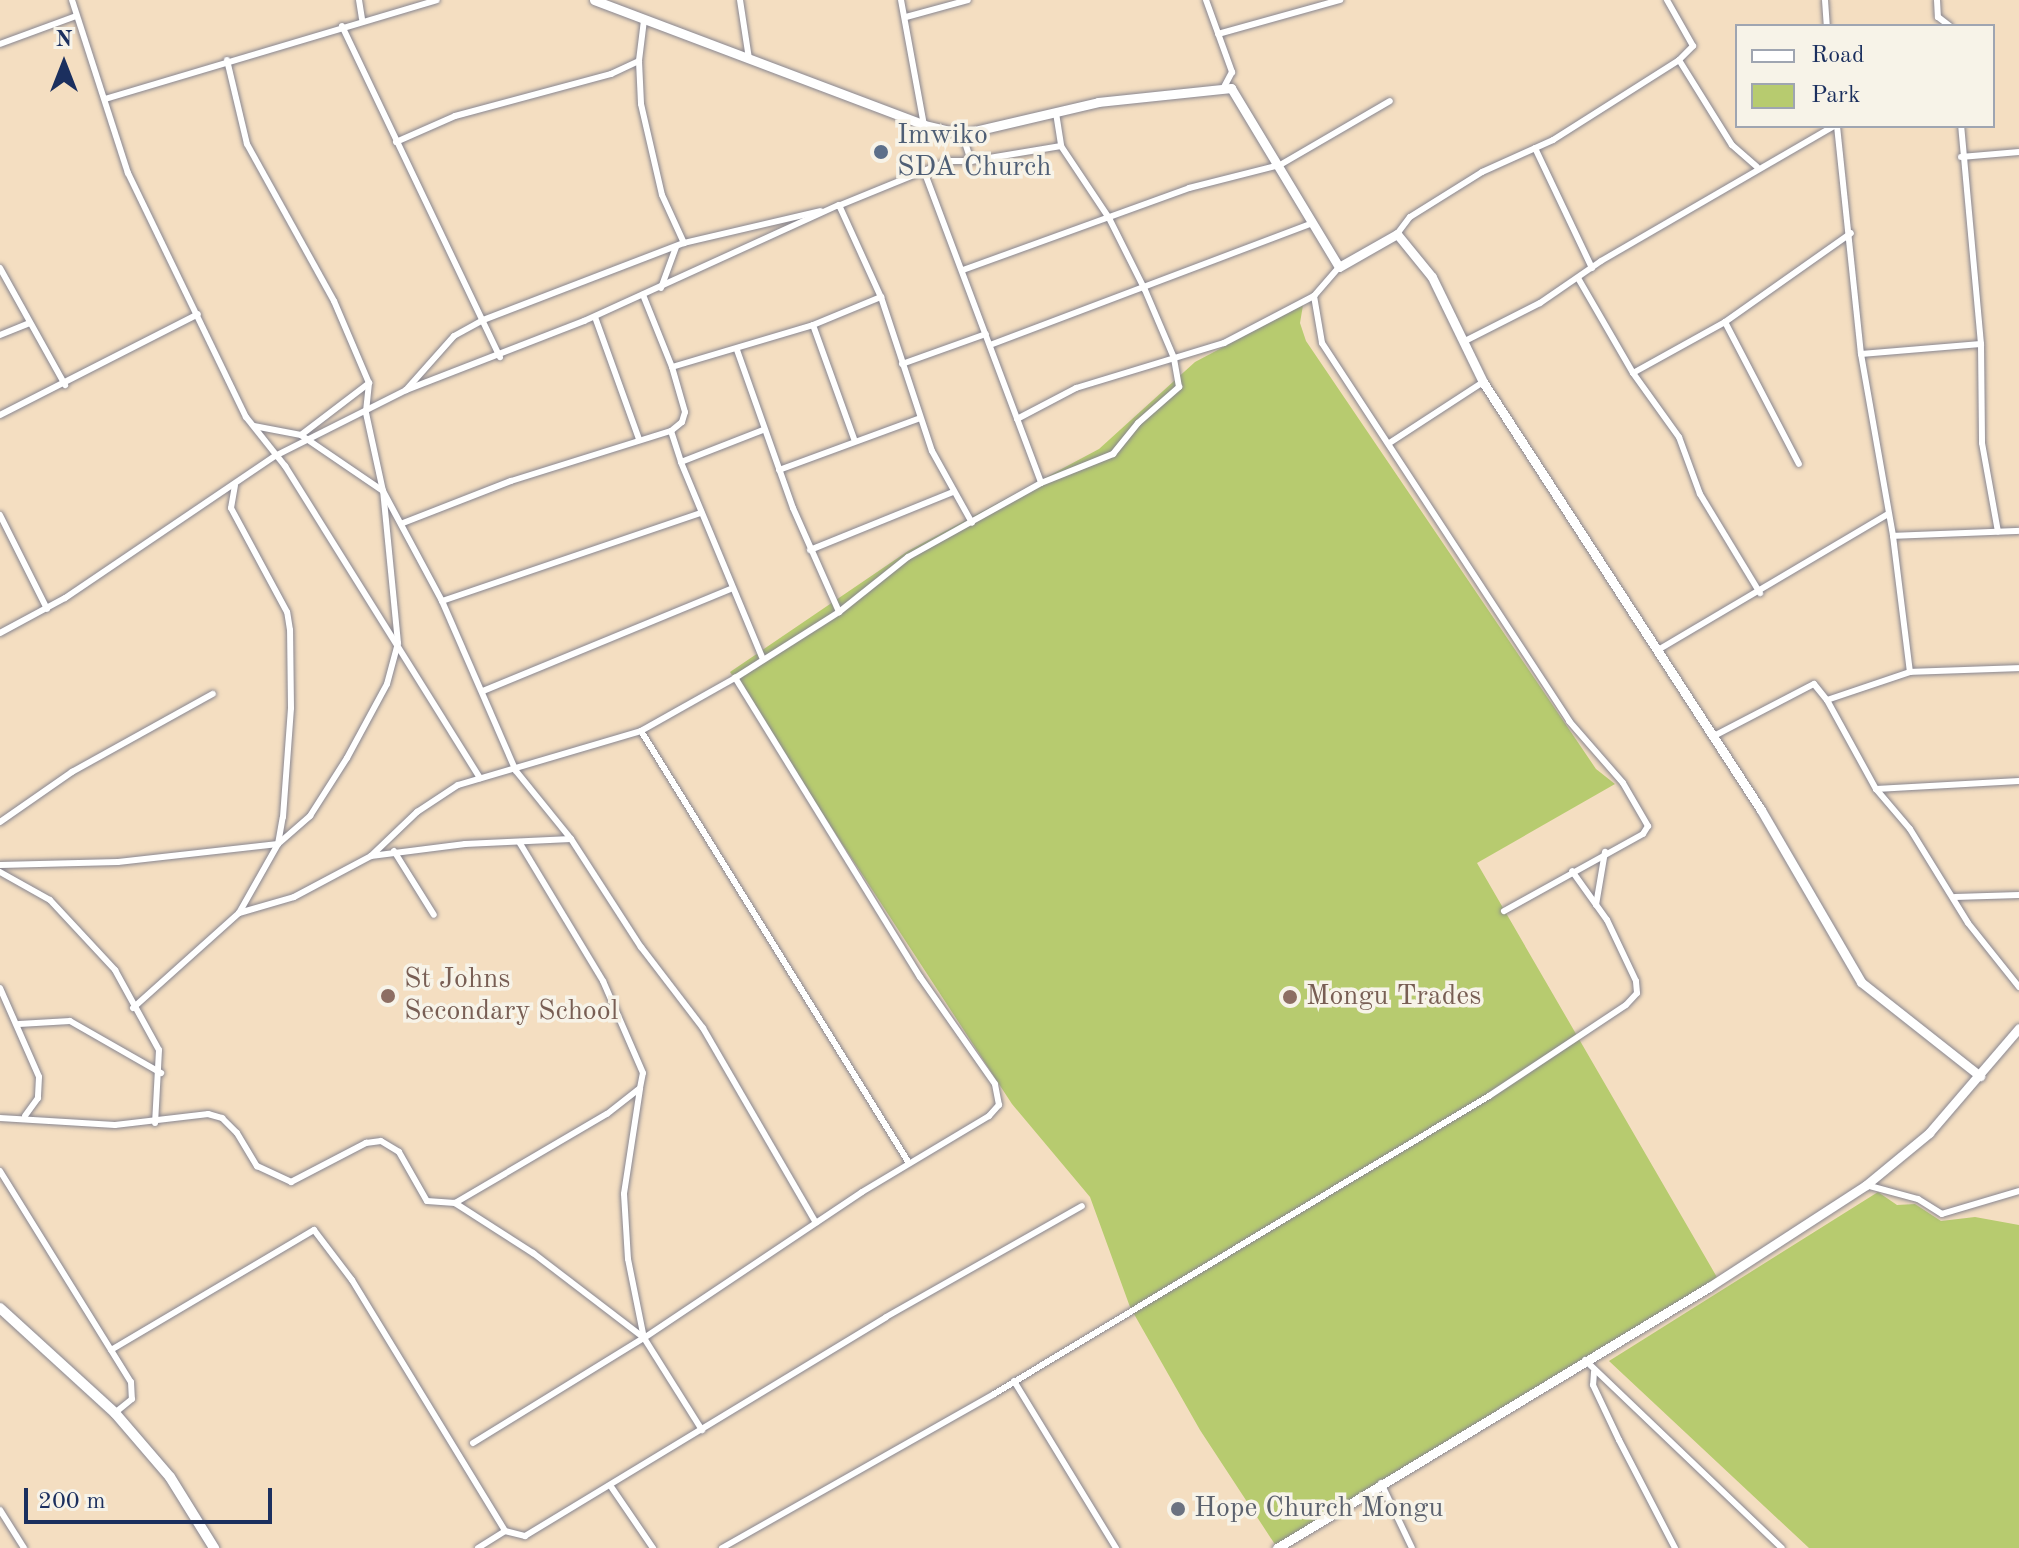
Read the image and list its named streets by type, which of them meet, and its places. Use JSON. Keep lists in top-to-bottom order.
{
  "places": [
    "Imwiko SDA Church",
    "St Johns Secondary School",
    "Mongu Trades",
    "Hope Church Mongu"
  ],
  "legend": ["Road", "Park"],
  "scale_bar": "200 m",
  "north": "top"
}
